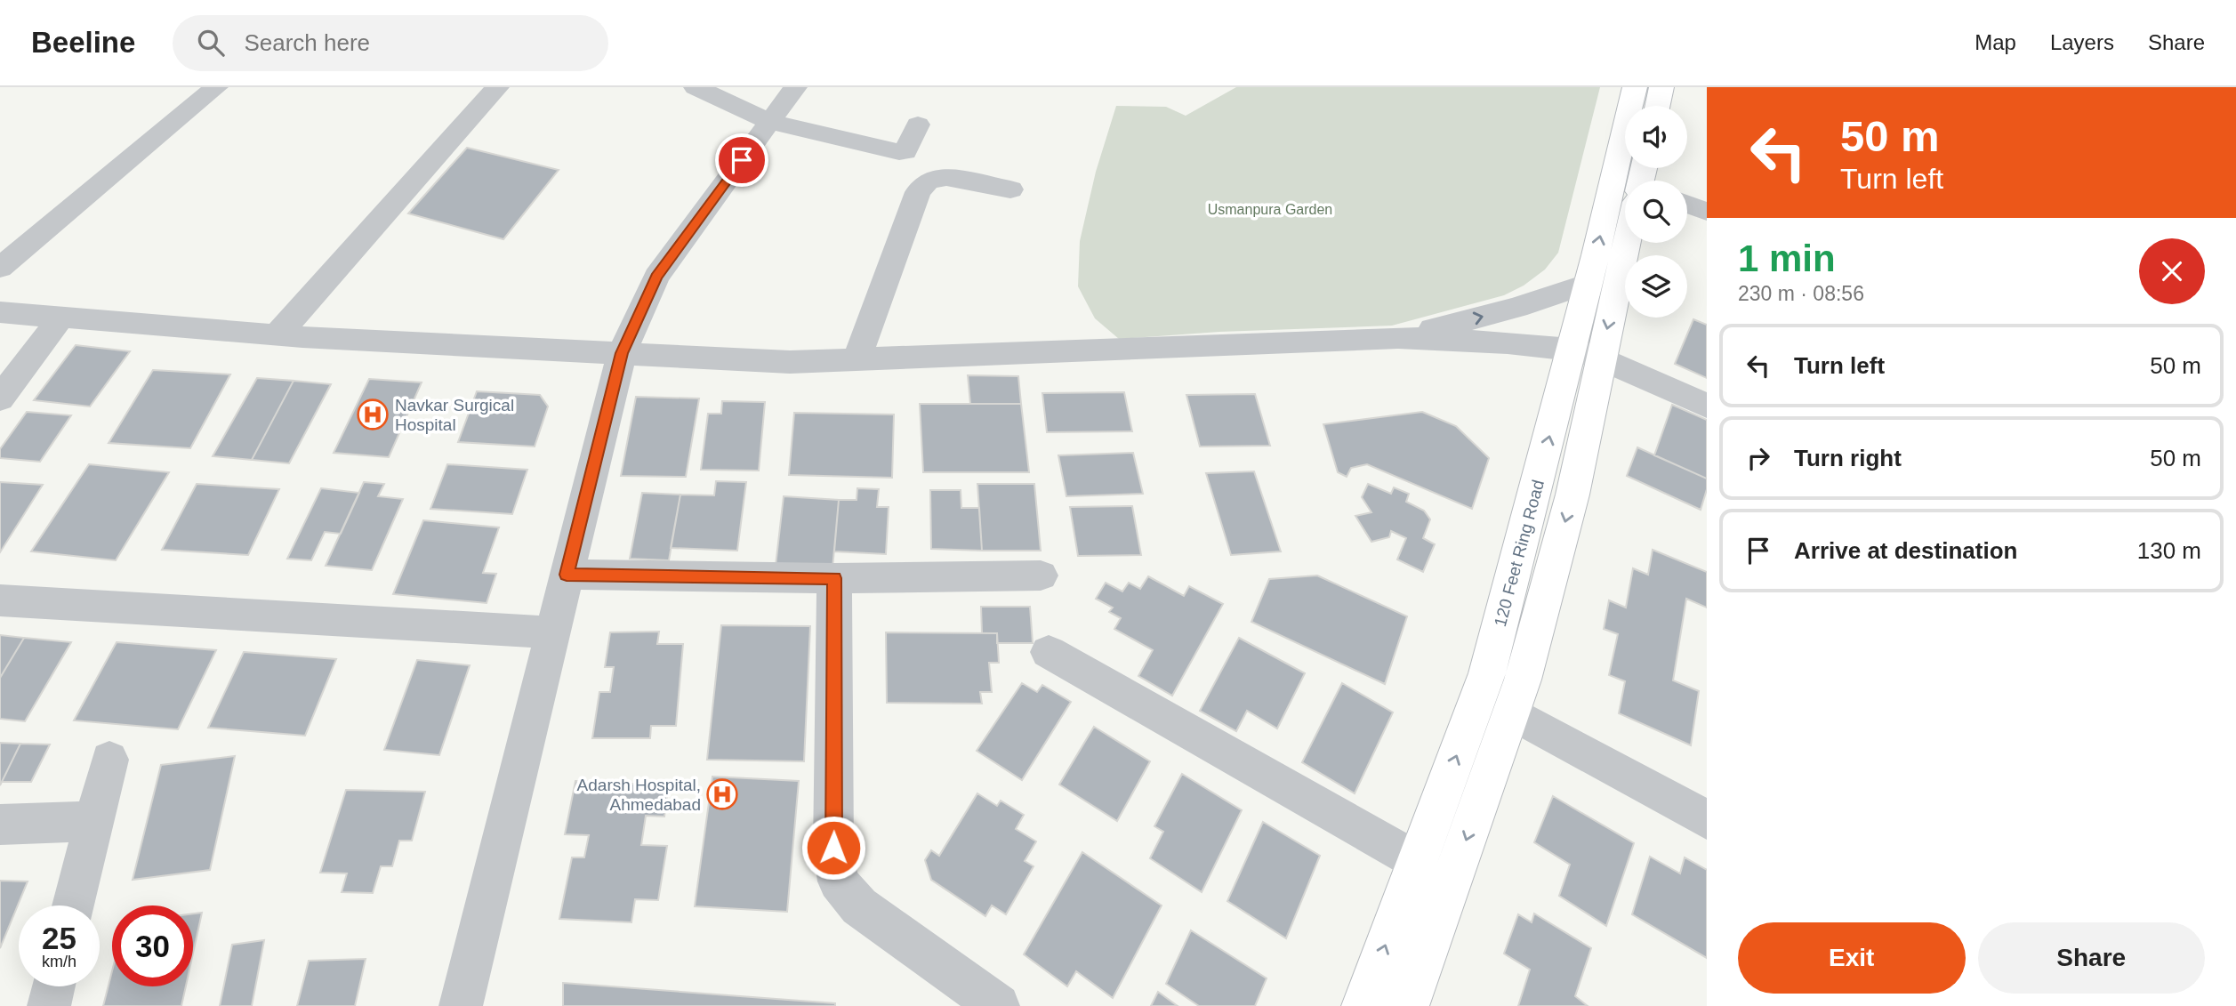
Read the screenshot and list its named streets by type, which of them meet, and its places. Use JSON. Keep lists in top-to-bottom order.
{
  "streets": {
    "main road": ["120 Feet Ring Road"]
  },
  "parks": ["Usmanpura Garden"],
  "places": {
    "hospital": ["Navkar Surgical Hospital", "Adarsh Hospital, Ahmedabad"]
  },
  "page": {
    "header": "Beeline",
    "search": "Search here",
    "nav": ["Map", "Layers", "Share"],
    "turn": ["50 m", "Turn left"],
    "heading": ["1 min", "230 m · 08:56"],
    "list": [
      {
        "name": "Turn left",
        "value": "50 m"
      },
      {
        "name": "Turn right",
        "value": "50 m"
      },
      {
        "name": "Arrive at destination",
        "value": "130 m"
      }
    ],
    "speed": "25 km/h",
    "limit": "30",
    "buttons": ["Exit", "Share"]
  }
}
